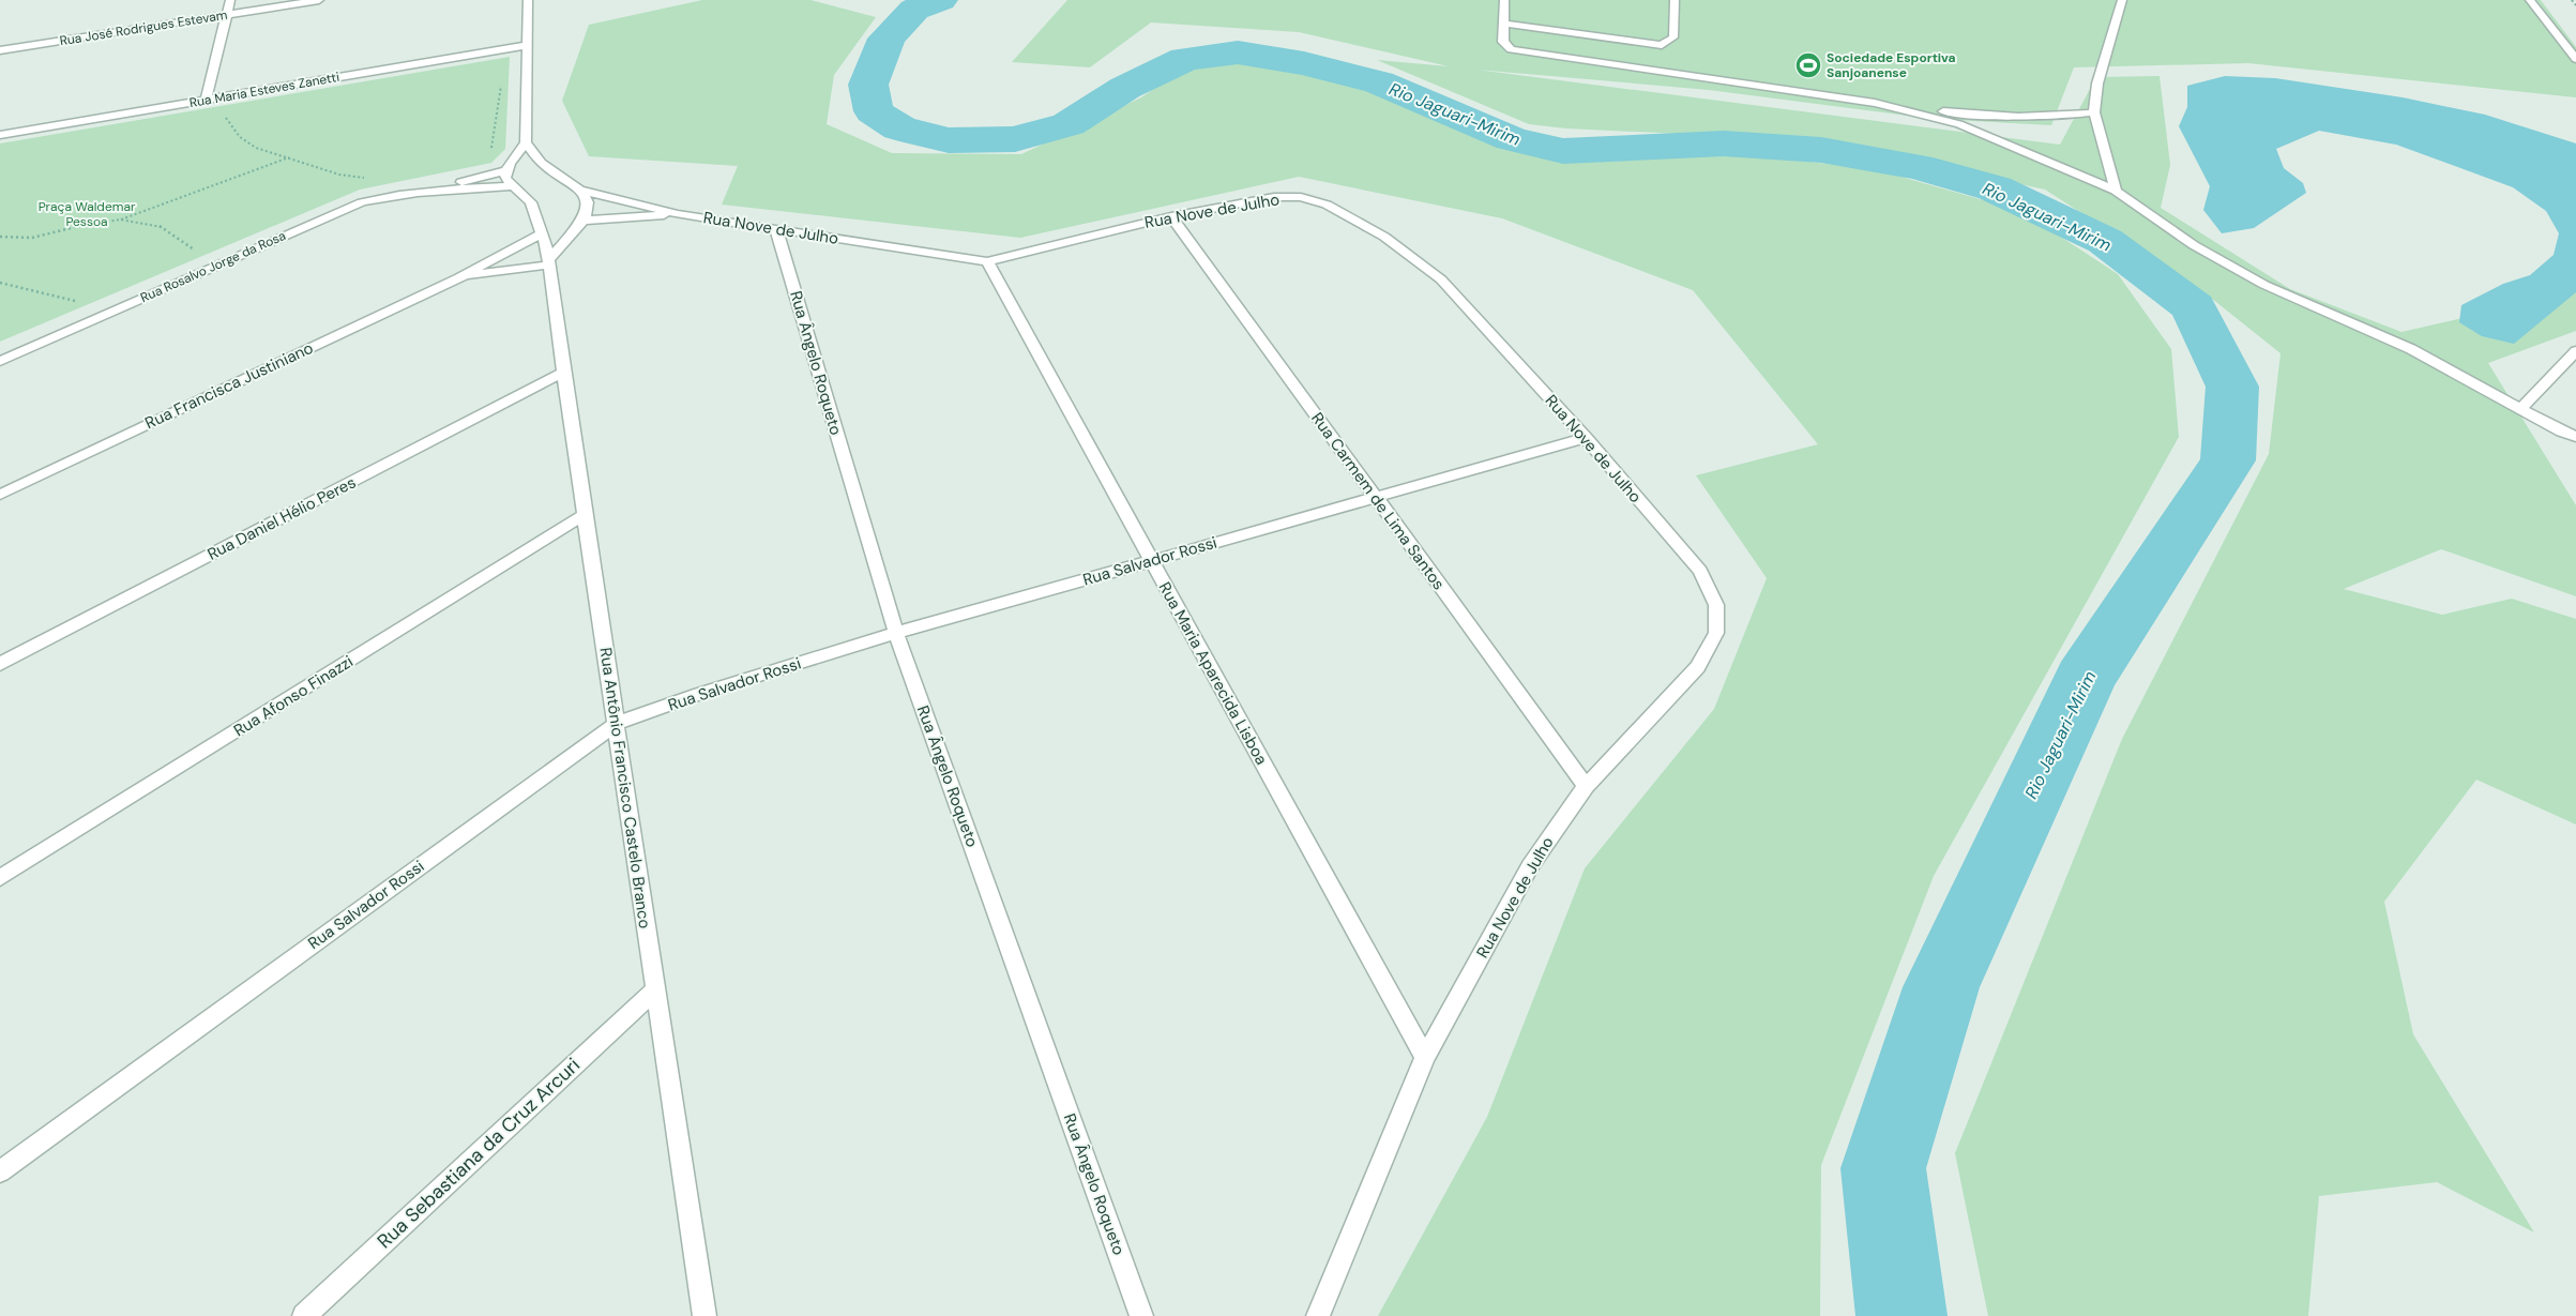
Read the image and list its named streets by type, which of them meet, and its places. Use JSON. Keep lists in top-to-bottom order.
{
  "streets": {
    "street": [
      "Rua José Rodrigues Estevam",
      "Rua Maria Esteves Zanetti",
      "Rua Nove de Julho",
      "Rua Rosalvo Jorge da Rosa",
      "Rua Ângelo Roqueto",
      "Rua Francisca Justiniano",
      "Rua Carmem de Lima Santos",
      "Rua Daniel Hélio Peres",
      "Rua Salvador Rossi",
      "Rua Maria Aparecida Lisboa",
      "Rua Afonso Finazzi",
      "Rua Antônio Francisco Castelo Branco",
      "Rua Sebastiana da Cruz Arcuri"
    ]
  },
  "crossings": [
    ["Rua Nove de Julho", "Rua Ângelo Roqueto"],
    ["Rua Nove de Julho", "Rua Carmem de Lima Santos"],
    ["Rua Nove de Julho", "Rua Salvador Rossi"],
    ["Rua Nove de Julho", "Rua Maria Aparecida Lisboa"],
    ["Rua Rosalvo Jorge da Rosa", "Rua Antônio Francisco Castelo Branco"],
    ["Rua Ângelo Roqueto", "Rua Salvador Rossi"],
    ["Rua Francisca Justiniano", "Rua Antônio Francisco Castelo Branco"],
    ["Rua Carmem de Lima Santos", "Rua Salvador Rossi"],
    ["Rua Daniel Hélio Peres", "Rua Antônio Francisco Castelo Branco"],
    ["Rua Salvador Rossi", "Rua Maria Aparecida Lisboa"],
    ["Rua Salvador Rossi", "Rua Antônio Francisco Castelo Branco"],
    ["Rua Afonso Finazzi", "Rua Antônio Francisco Castelo Branco"],
    ["Rua Antônio Francisco Castelo Branco", "Rua Sebastiana da Cruz Arcuri"]
  ],
  "water": ["Rio Jaguari-Mirim"],
  "parks": ["Praça Waldemar Pessoa"],
  "places": {
    "sports": ["Sociedade Esportiva Sanjoanense"]
  }
}
